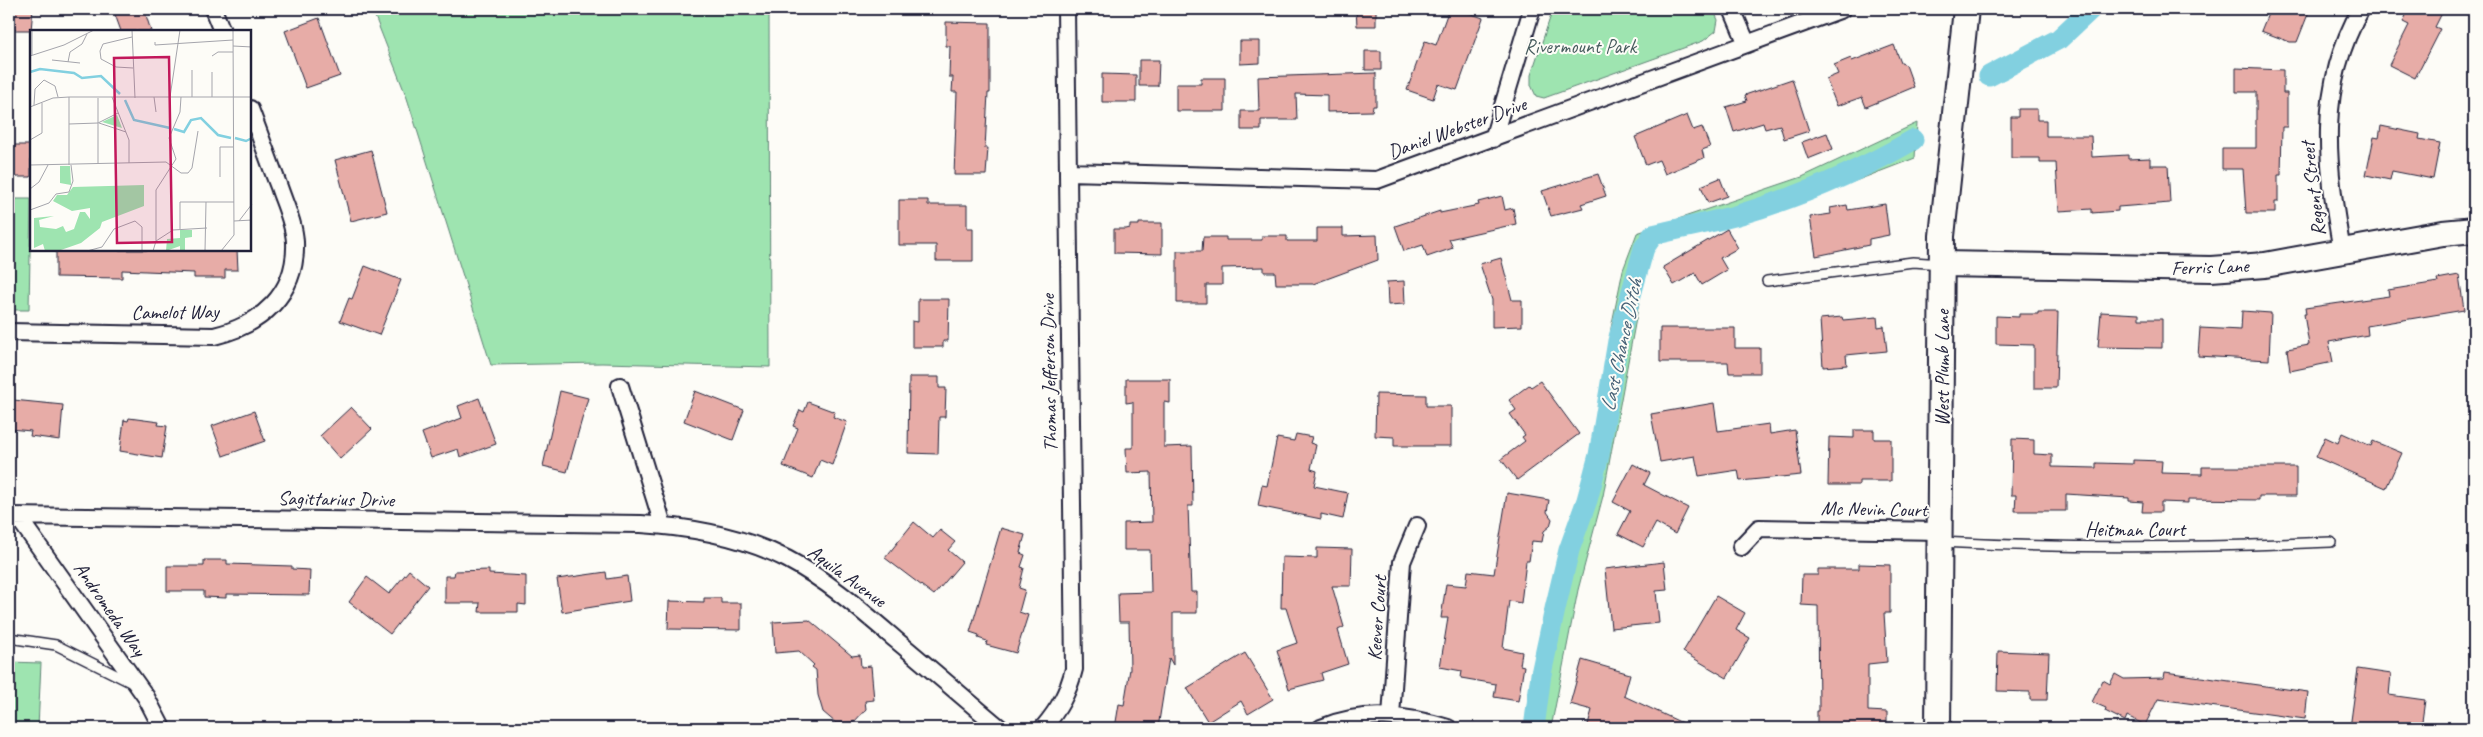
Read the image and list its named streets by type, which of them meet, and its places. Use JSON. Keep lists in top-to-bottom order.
{
  "streets": {
    "main road": ["Ferris Lane", "West Plumb Lane"],
    "street": [
      "Daniel Webster Drive",
      "Regent Street",
      "Camelot Way",
      "Thomas Jefferson Drive",
      "Sagittarius Drive",
      "Mc Nevin Court",
      "Aquila Avenue",
      "Andromeda Way",
      "Keever Court"
    ],
    "lane": ["Heitman Court"]
  },
  "crossings": [
    ["Daniel Webster Drive", "Thomas Jefferson Drive"],
    ["Regent Street", "Ferris Lane"],
    ["Ferris Lane", "West Plumb Lane"],
    ["West Plumb Lane", "Mc Nevin Court"],
    ["West Plumb Lane", "Heitman Court"],
    ["Sagittarius Drive", "Aquila Avenue"],
    ["Sagittarius Drive", "Andromeda Way"],
    ["Mc Nevin Court", "Heitman Court"]
  ],
  "water": ["Last Chance Ditch"],
  "parks": ["Rivermount Park"]
}
